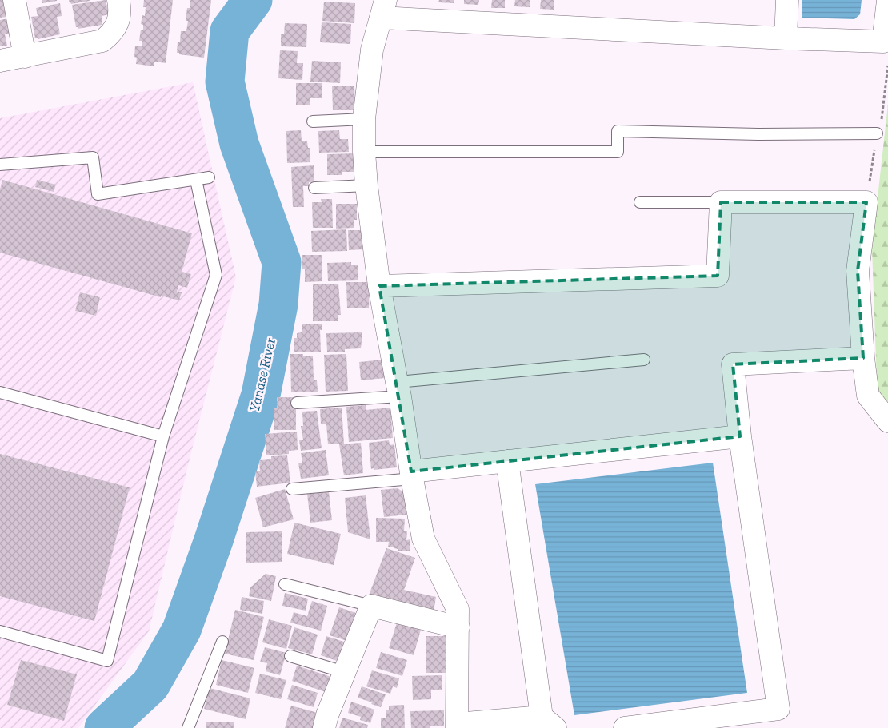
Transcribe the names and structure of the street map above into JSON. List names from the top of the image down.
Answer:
{
  "water": ["Yanase River"]
}
